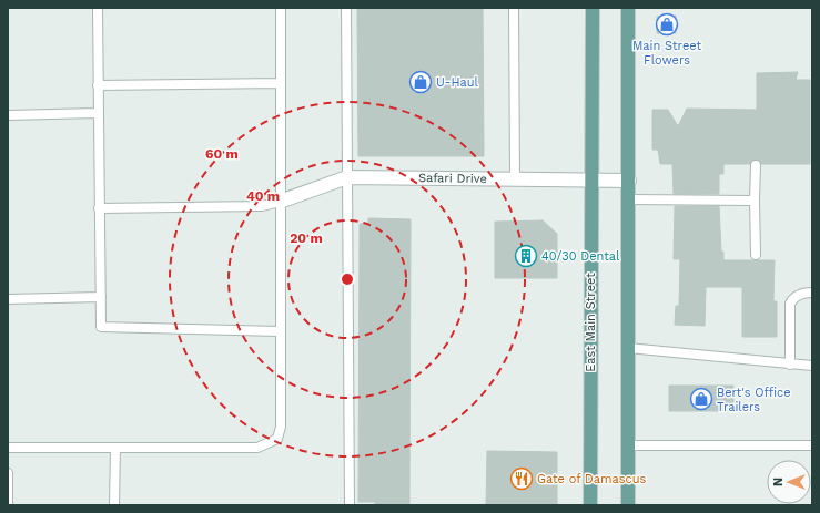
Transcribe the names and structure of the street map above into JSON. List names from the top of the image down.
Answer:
{
  "streets": {
    "main road": ["East Main Street"],
    "street": ["Safari Drive"]
  },
  "crossings": [
    ["Safari Drive", "East Main Street"]
  ],
  "places": {
    "shop": ["Main Street Flowers", "U-Haul", "Bert's Office Trailers"],
    "building": ["40/30 Dental"],
    "restaurant": ["Gate of Damascus"]
  },
  "north": "left",
  "rings": ["60 m", "40 m", "20 m"]
}
